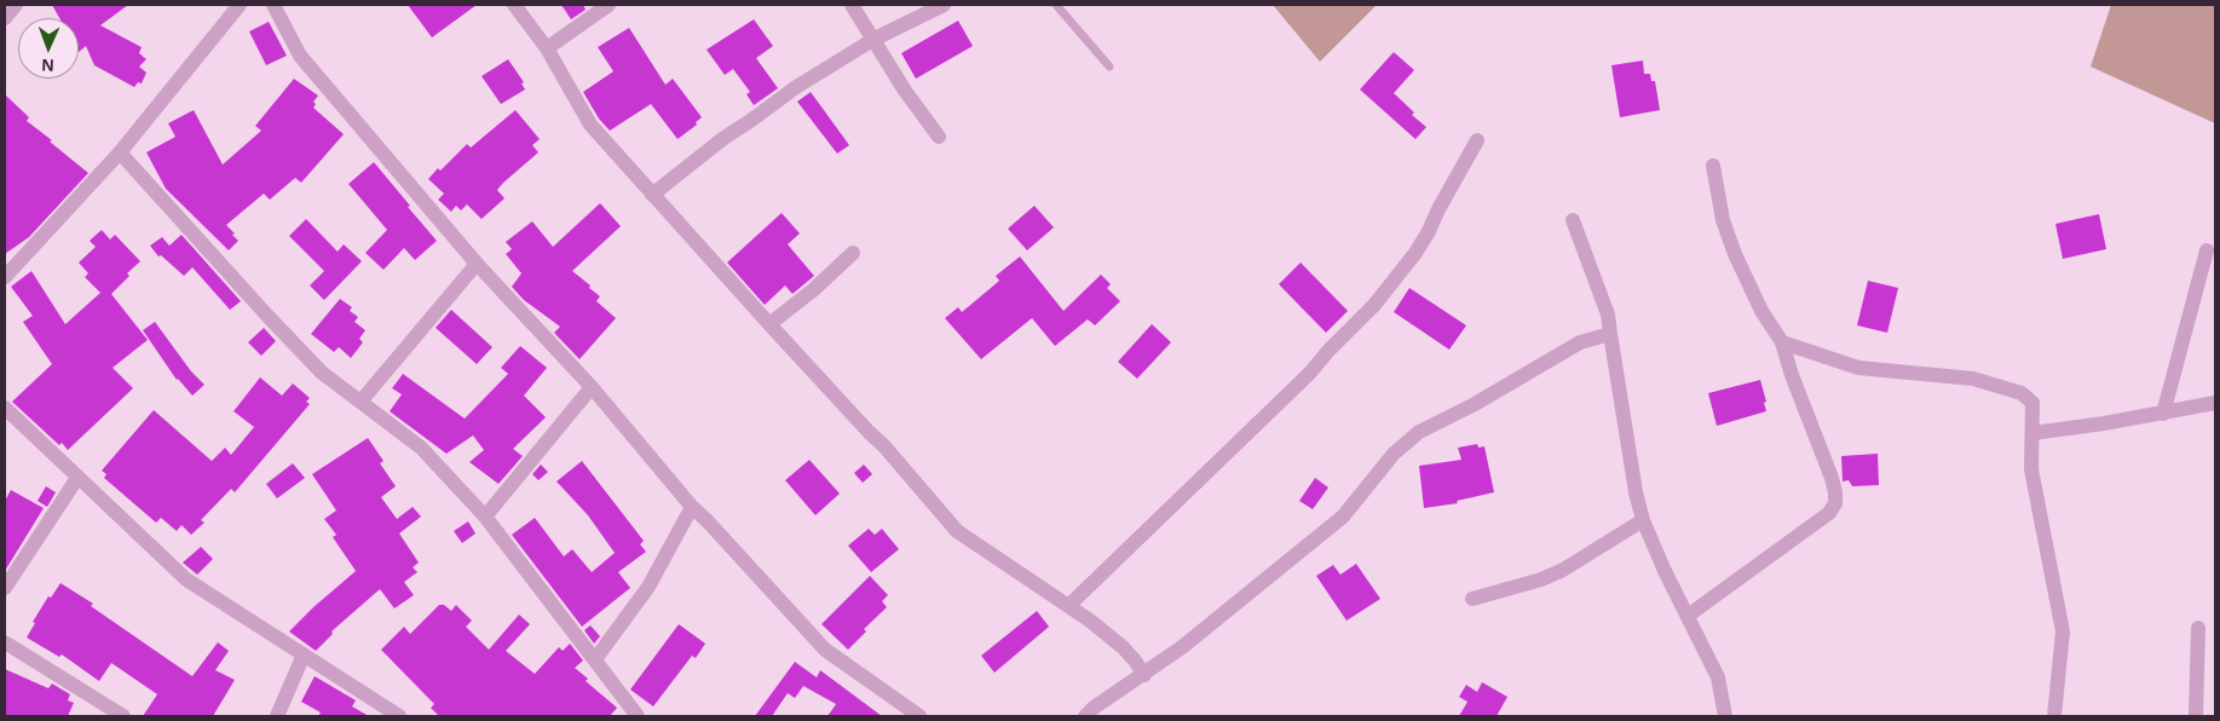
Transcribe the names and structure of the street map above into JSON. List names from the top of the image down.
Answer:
{
  "north": "bottom"
}
